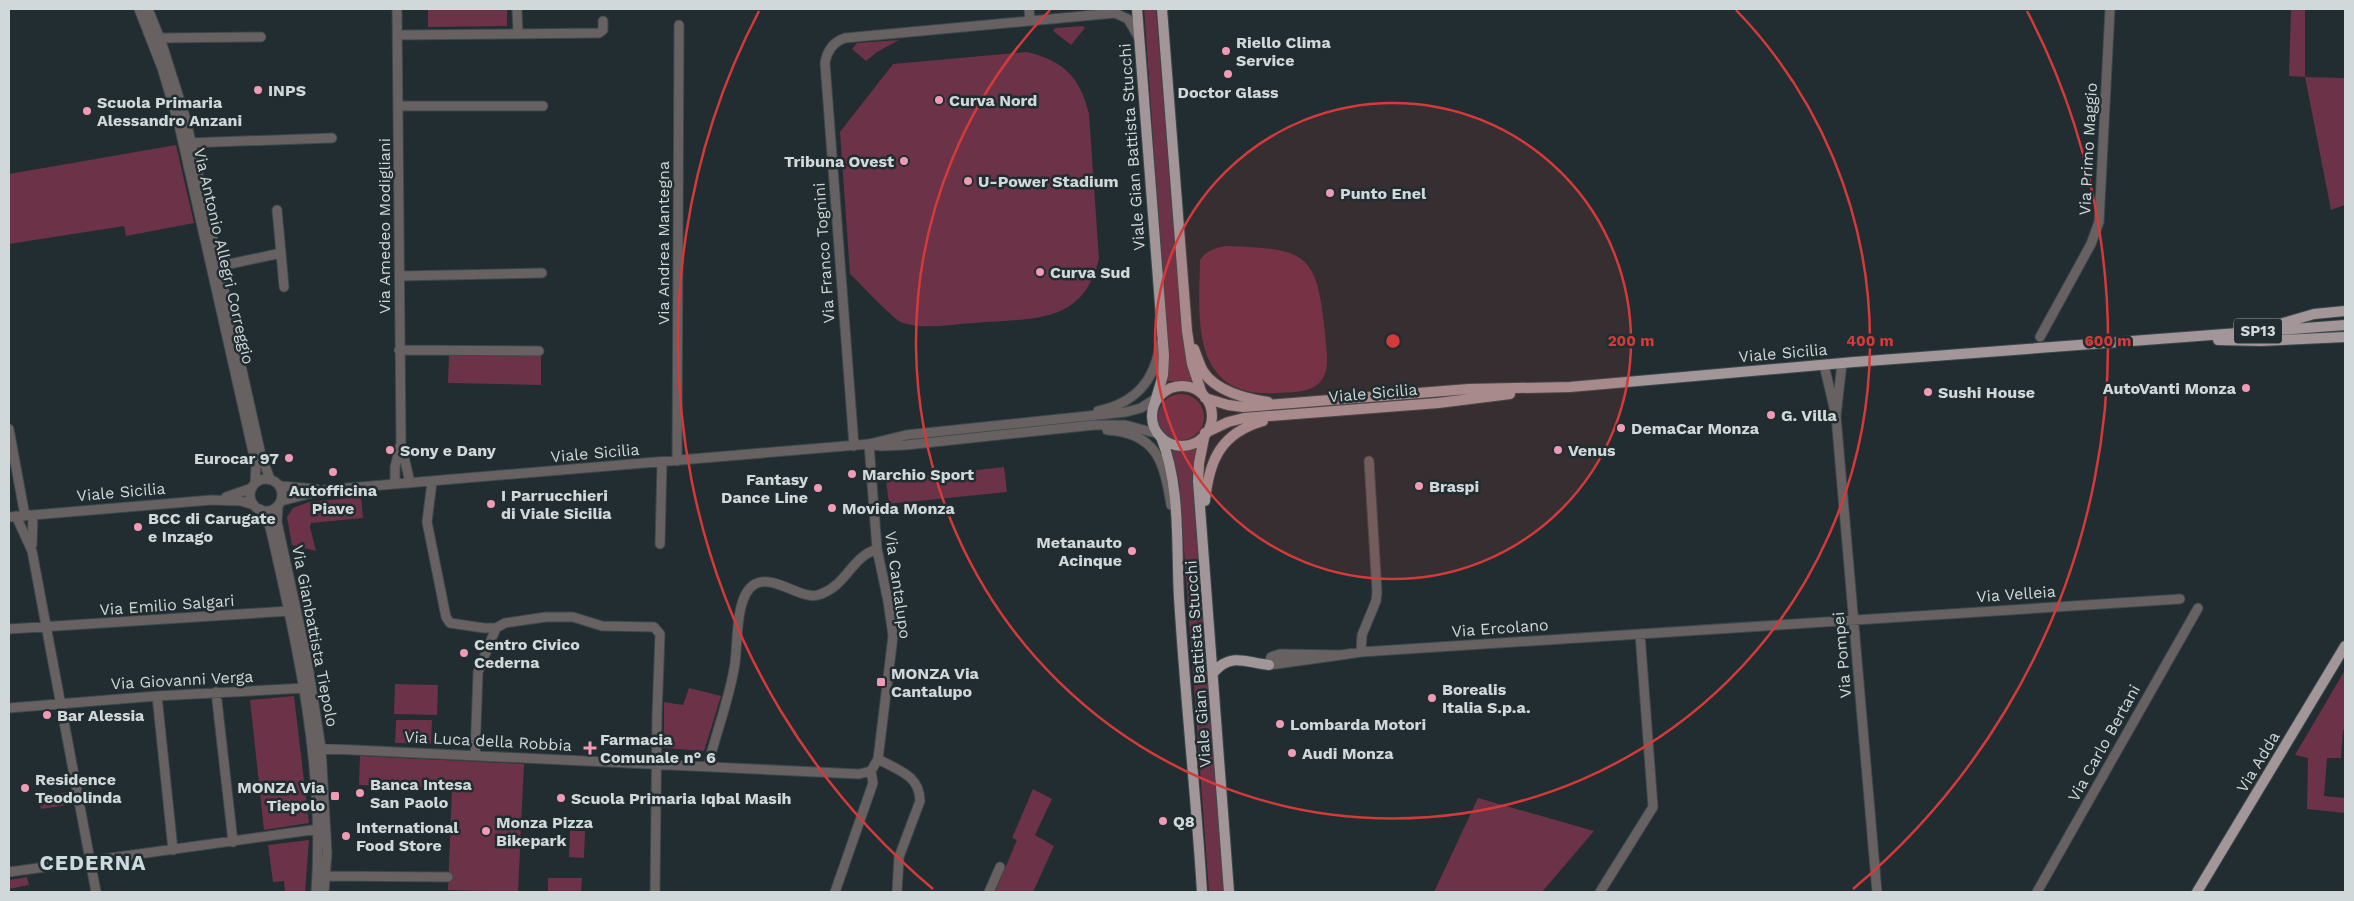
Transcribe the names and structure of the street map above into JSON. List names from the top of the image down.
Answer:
{
  "streets": {
    "main road": [
      "Viale Gian Battista Stucchi",
      "SP13",
      "Viale Sicilia",
      "Via Adda"
    ],
    "street": [
      "Via Primo Maggio",
      "Via Amedeo Modigliani",
      "Via Andrea Mantegna",
      "Via Franco Tognini",
      "Via Antonio Allegri Correggio",
      "Via Cantalupo",
      "Via Velleia",
      "Via Emilio Salgari",
      "Via Ercolano",
      "Via Gianbattista Tiepolo",
      "Via Pompei",
      "Via Giovanni Verga",
      "Via Luca della Robbia",
      "Via Carlo Bertani"
    ]
  },
  "crossings": [
    ["Viale Gian Battista Stucchi", "Via Franco Tognini"],
    ["Viale Gian Battista Stucchi", "Viale Sicilia"],
    ["Via Amedeo Modigliani", "Viale Sicilia"],
    ["Via Andrea Mantegna", "Viale Sicilia"],
    ["Via Franco Tognini", "Viale Sicilia"],
    ["Via Antonio Allegri Correggio", "Viale Sicilia"],
    ["Via Antonio Allegri Correggio", "Via Gianbattista Tiepolo"],
    ["Viale Sicilia", "Via Cantalupo"],
    ["Viale Sicilia", "Via Gianbattista Tiepolo"],
    ["Viale Sicilia", "Via Pompei"],
    ["Via Cantalupo", "Via Luca della Robbia"],
    ["Via Velleia", "Via Ercolano"],
    ["Via Velleia", "Via Pompei"],
    ["Via Emilio Salgari", "Via Gianbattista Tiepolo"],
    ["Via Ercolano", "Via Pompei"],
    ["Via Gianbattista Tiepolo", "Via Giovanni Verga"],
    ["Via Gianbattista Tiepolo", "Via Luca della Robbia"]
  ],
  "districts": ["CEDERNA"],
  "places": {
    "other": [
      "Riello Clima Service",
      "Doctor Glass",
      "INPS",
      "Curva Nord",
      "Scuola Primaria Alessandro Anzani",
      "Tribuna Ovest",
      "U-Power Stadium",
      "Punto Enel",
      "Curva Sud",
      "AutoVanti Monza",
      "Sushi House",
      "G. Villa",
      "DemaCar Monza",
      "Sony e Dany",
      "Venus",
      "Eurocar 97",
      "Autofficina Piave",
      "Marchio Sport",
      "Braspi",
      "Fantasy Dance Line",
      "I Parrucchieri di Viale Sicilia",
      "Movida Monza",
      "BCC di Carugate e Inzago",
      "Metanauto Acinque",
      "Centro Civico Cederna",
      "Borealis Italia S.p.a.",
      "Bar Alessia",
      "Lombarda Motori",
      "Audi Monza",
      "Residence Teodolinda",
      "Banca Intesa San Paolo",
      "Scuola Primaria Iqbal Masih",
      "Q8",
      "Monza Pizza Bikepark",
      "International Food Store"
    ],
    "transit": ["MONZA Via Cantalupo", "MONZA Via Tiepolo"],
    "health": ["Farmacia Comunale n° 6"]
  },
  "rings": ["200 m", "400 m", "600 m"]
}
